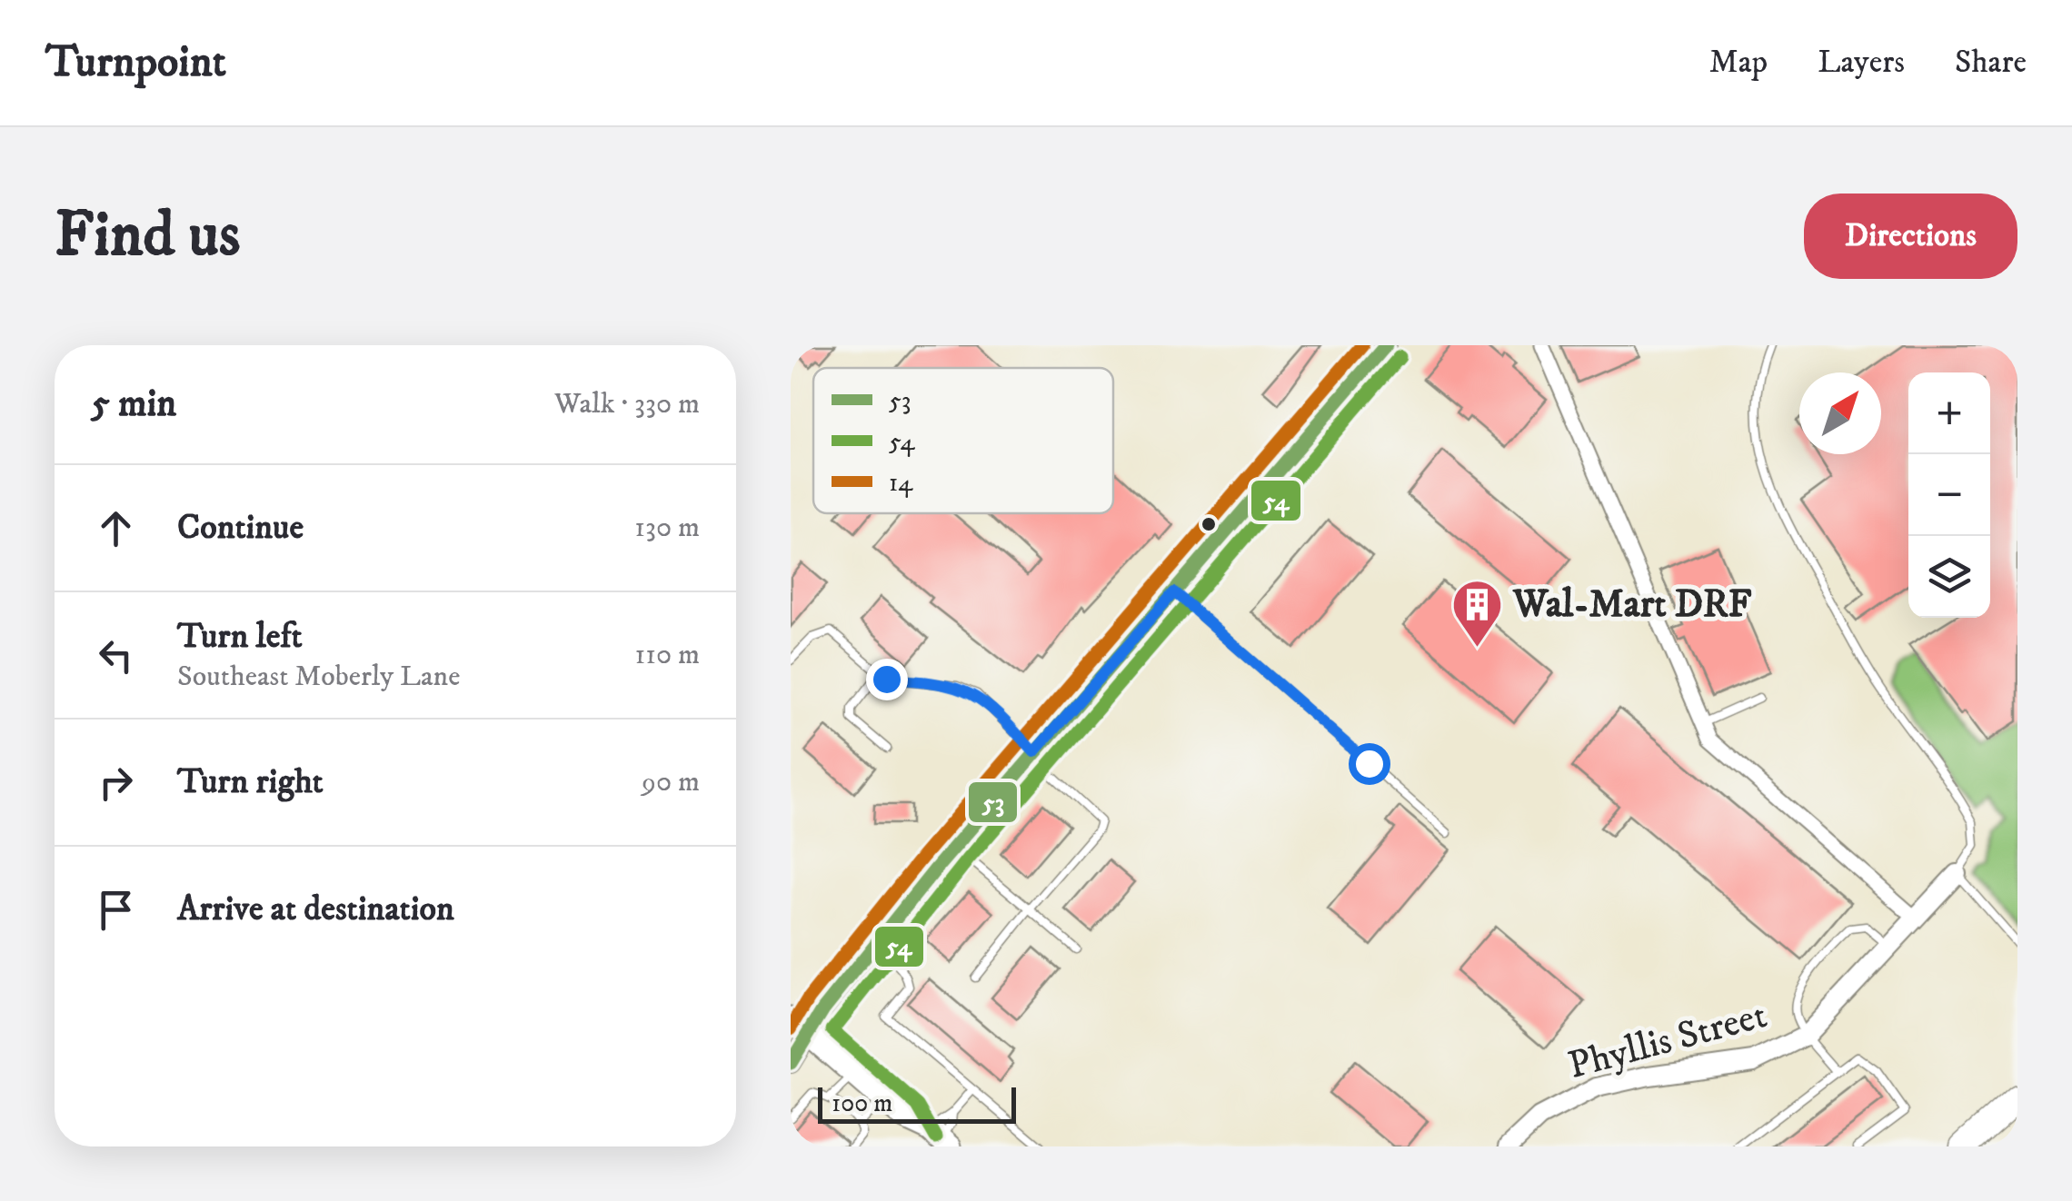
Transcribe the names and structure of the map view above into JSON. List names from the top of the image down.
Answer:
{
  "streets": {
    "street": ["Phyllis Street"]
  },
  "places": {
    "building": ["Wal-Mart DRF"]
  },
  "lines": ["transit line 53", "transit line 14", "transit line 54"],
  "legend": ["53", "54", "14"],
  "scale_bar": "100 m",
  "north": "top right",
  "page": {
    "header": "Turnpoint",
    "nav": ["Map", "Layers", "Share"],
    "buttons": "Directions",
    "title": "Find us",
    "heading": ["5 min", "Walk · 330 m"],
    "map_buttons": ["+", "−"],
    "list": [
      ["Continue", "130 m"],
      ["Turn left", "Southeast Moberly Lane", "110 m"],
      ["Turn right", "90 m"],
      "Arrive at destination"
    ],
    "scale": "100 m"
  }
}
